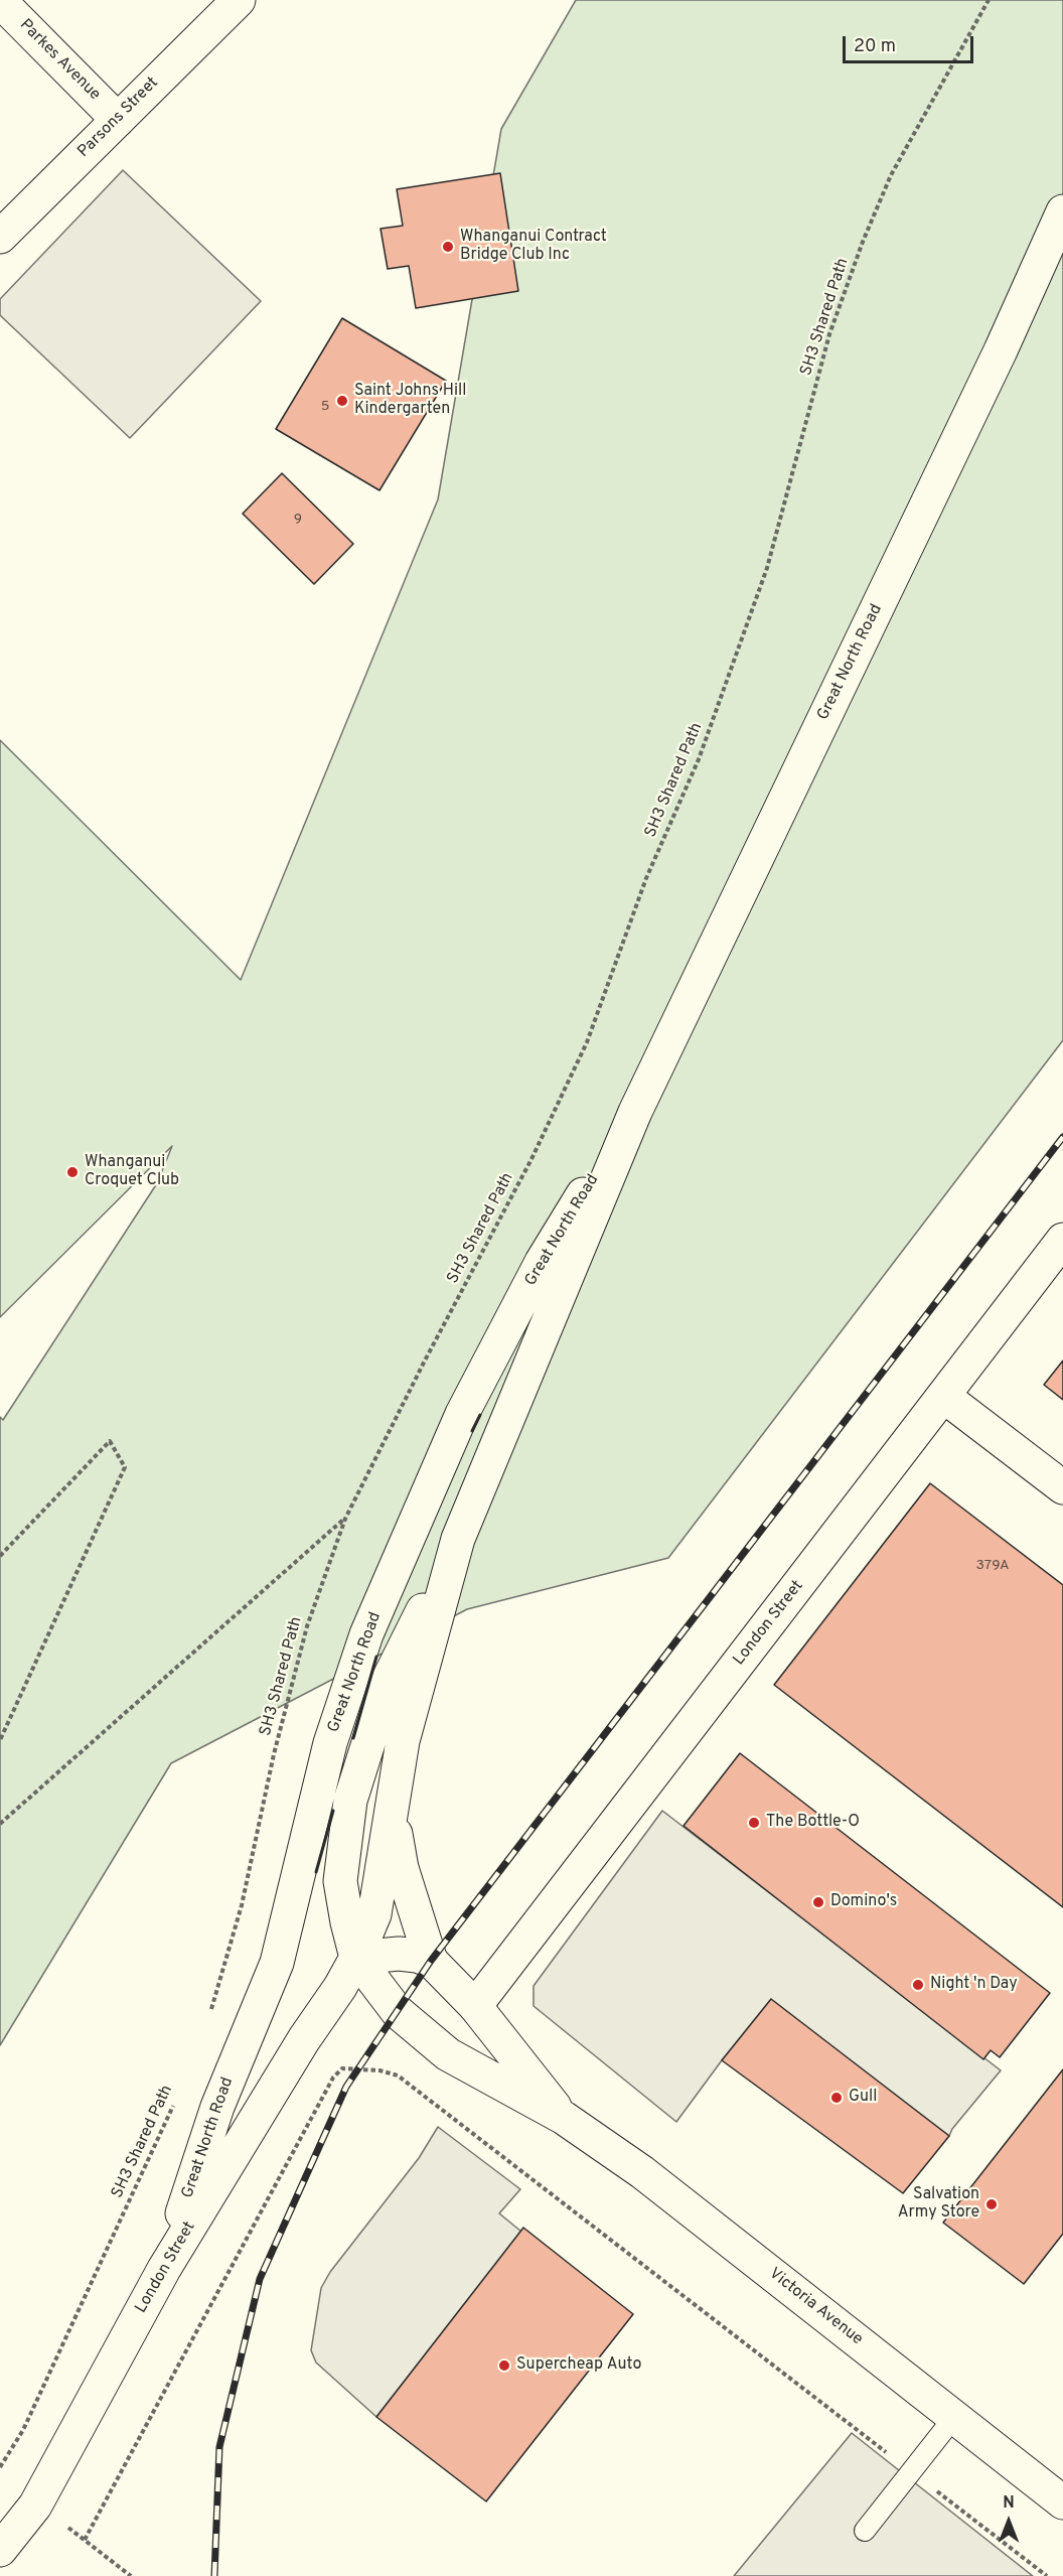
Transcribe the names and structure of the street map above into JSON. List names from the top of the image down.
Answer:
{
  "streets": {
    "main road": [
      "Parkes Avenue",
      "Parsons Street",
      "Great North Road",
      "London Street",
      "Victoria Avenue"
    ],
    "path": ["SH3 Shared Path"]
  },
  "crossings": [
    ["Parkes Avenue", "Parsons Street"],
    ["Great North Road", "London Street"],
    ["Great North Road", "Victoria Avenue"],
    ["London Street", "Victoria Avenue"]
  ],
  "places": [
    "Whanganui Contract Bridge Club Inc",
    "Saint Johns Hill Kindergarten",
    "Whanganui Croquet Club",
    "The Bottle-O",
    "Domino's",
    "Night 'n Day",
    "Gull",
    "Salvation Army Store",
    "Supercheap Auto"
  ],
  "house_numbers": ["5", "9", "379A"],
  "scale_bar": "20 m",
  "north": "top"
}
